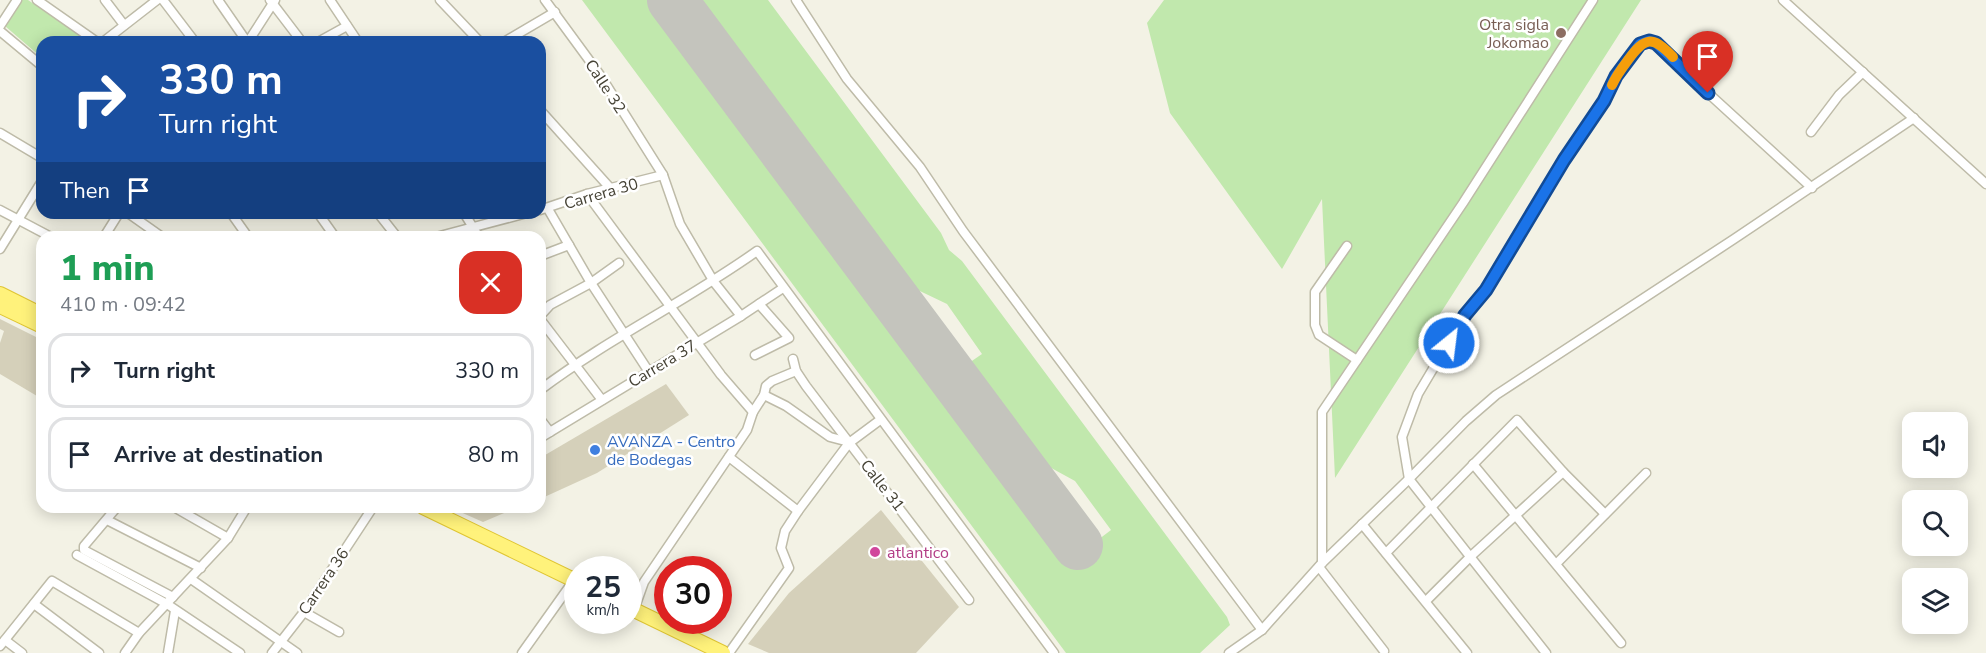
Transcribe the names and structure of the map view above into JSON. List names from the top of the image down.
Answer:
{
  "streets": {
    "street": [
      "Calle 32",
      "Carrera 30",
      "Carrera 37",
      "Calle 31",
      "Carrera 36"
    ]
  },
  "crossings": [
    ["Calle 32", "Carrera 30"],
    ["Calle 32", "Carrera 37"]
  ],
  "places": ["Otra sigla Jokomao", "AVANZA - Centro de Bodegas", "atlantico"],
  "page": {
    "turn": ["330 m", "Turn right"],
    "then": "Then",
    "heading": ["1 min", "410 m · 09:42"],
    "list": [
      {
        "name": "Turn right",
        "value": "330 m"
      },
      {
        "name": "Arrive at destination",
        "value": "80 m"
      }
    ],
    "speed": "25 km/h",
    "limit": "30"
  }
}
